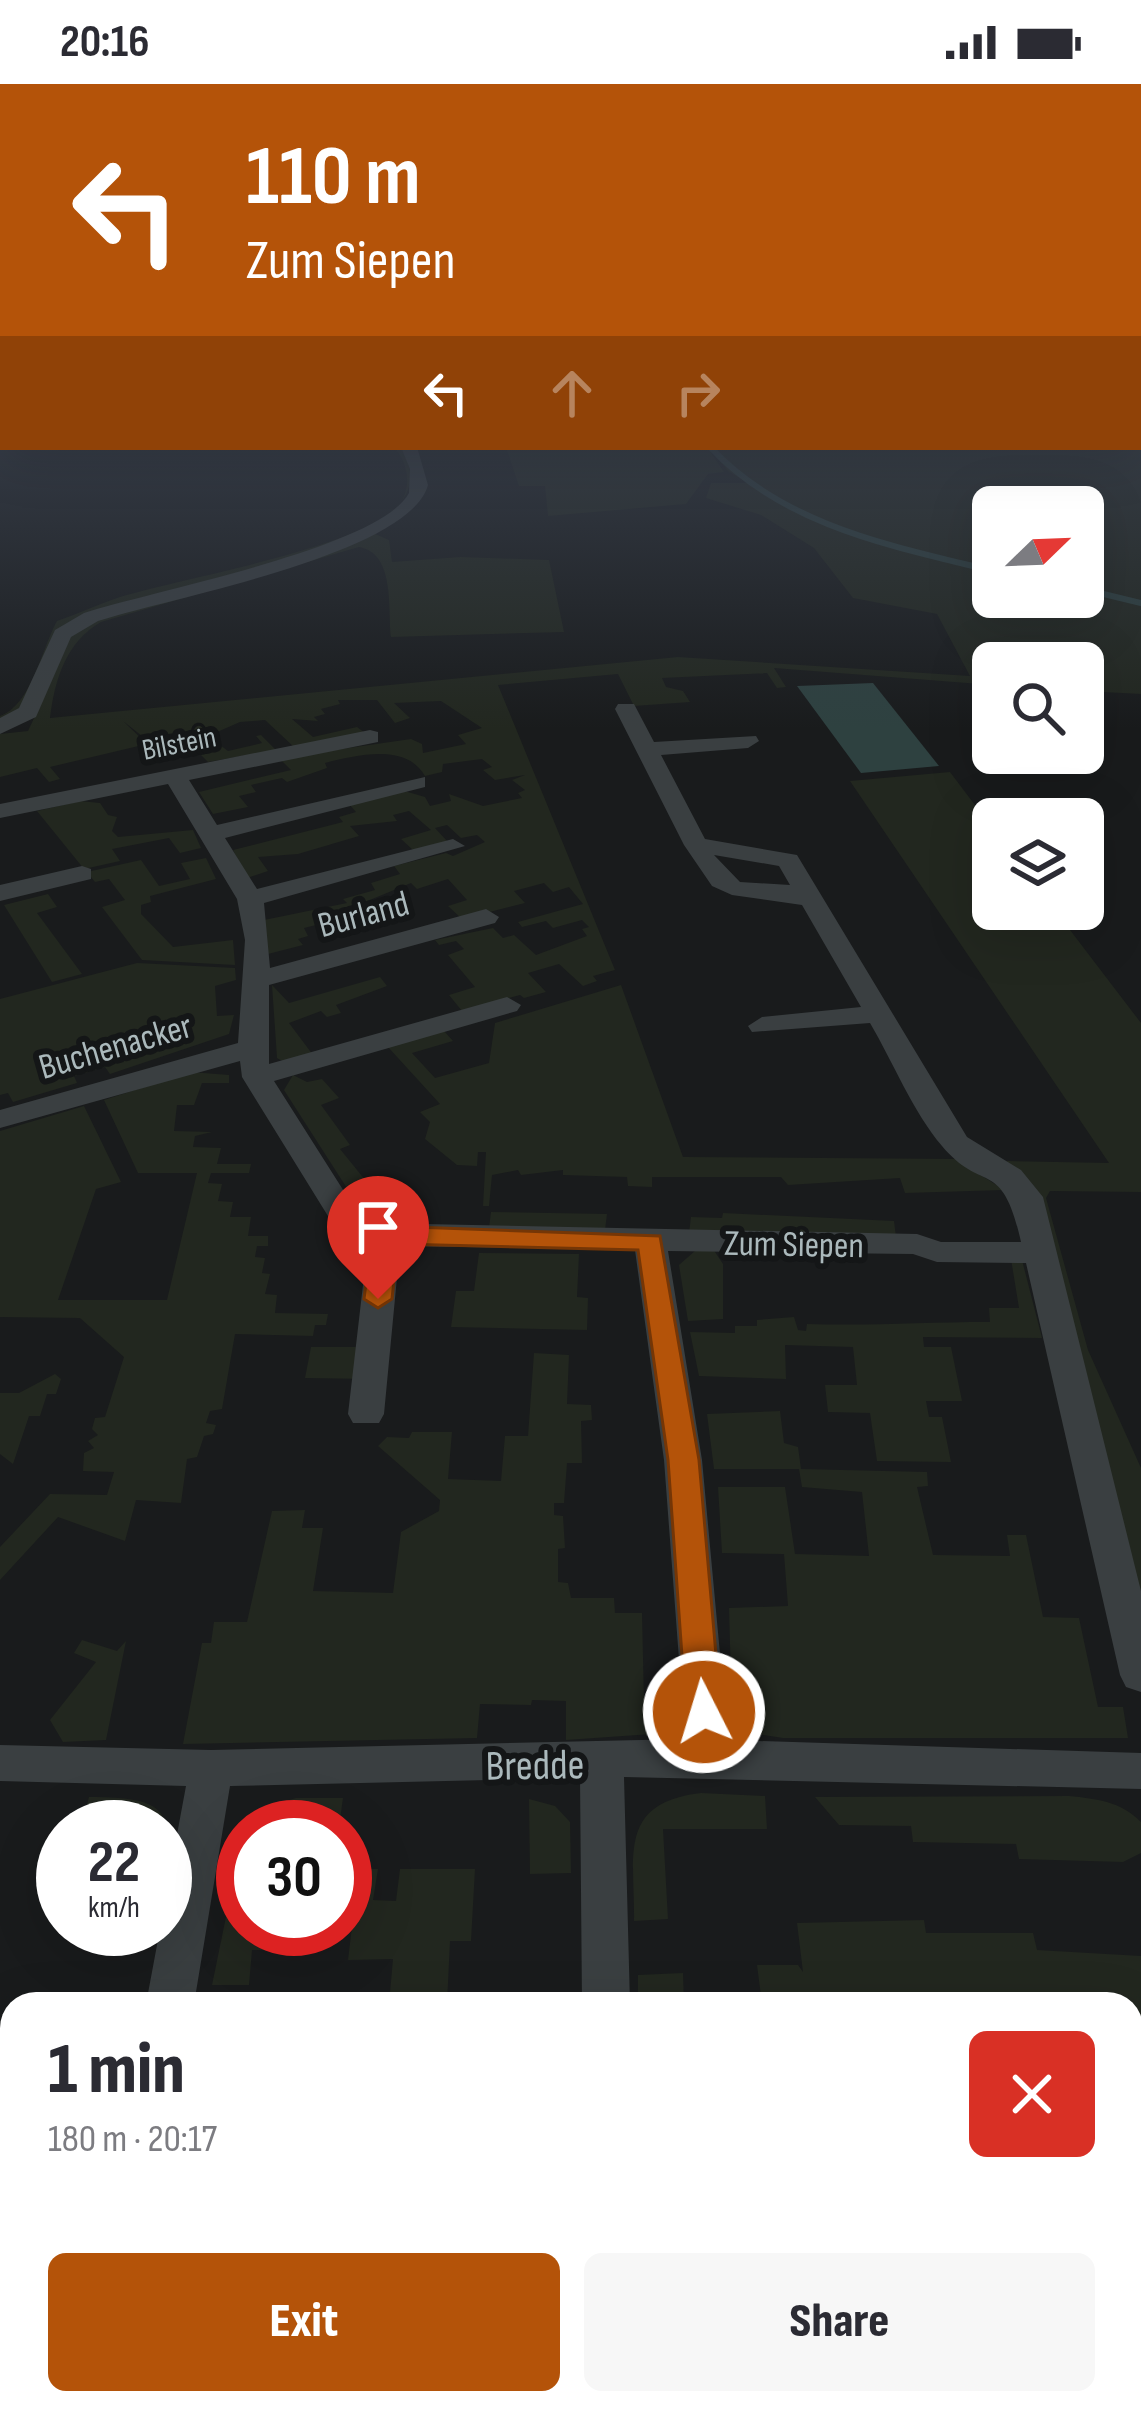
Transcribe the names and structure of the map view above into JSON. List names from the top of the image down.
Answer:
{
  "streets": {
    "street": [
      "Bilstein",
      "Burland",
      "Buchenacker",
      "Zum Siepen",
      "Bredde"
    ]
  },
  "crossings": [
    ["Buchenacker", "Zum Siepen"]
  ],
  "north": "top right",
  "page": {
    "status": "20:16",
    "turn": ["110 m", "Zum Siepen"],
    "speed": "22 km/h",
    "limit": "30",
    "heading": ["1 min", "180 m · 20:17"],
    "buttons": ["Exit", "Share"]
  }
}
